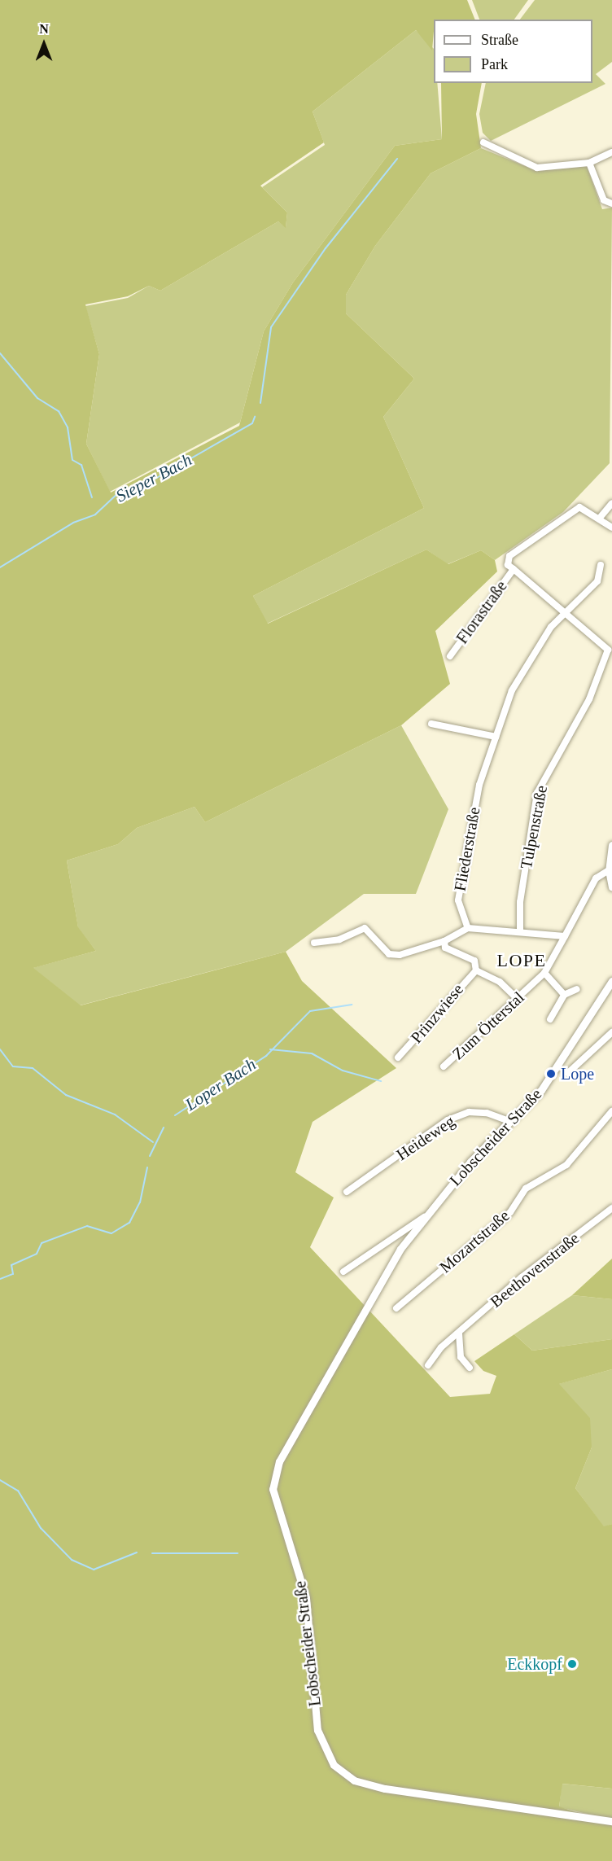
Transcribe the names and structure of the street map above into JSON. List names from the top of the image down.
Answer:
{
  "streets": {
    "street": [
      "Florastraße",
      "Tulpenstraße",
      "Fliederstraße",
      "Prinzwiese",
      "Zum Ötterstal",
      "Lobscheider Straße",
      "Heideweg",
      "Mozartstraße",
      "Beethovenstraße"
    ]
  },
  "crossings": [
    ["Florastraße", "Tulpenstraße"],
    ["Florastraße", "Fliederstraße"],
    ["Lobscheider Straße", "Heideweg"]
  ],
  "districts": ["LOPE"],
  "water": ["Sieper Bach", "Loper Bach"],
  "places": ["Lope", "Eckkopf"],
  "legend": ["Straße", "Park"],
  "north": "top"
}
